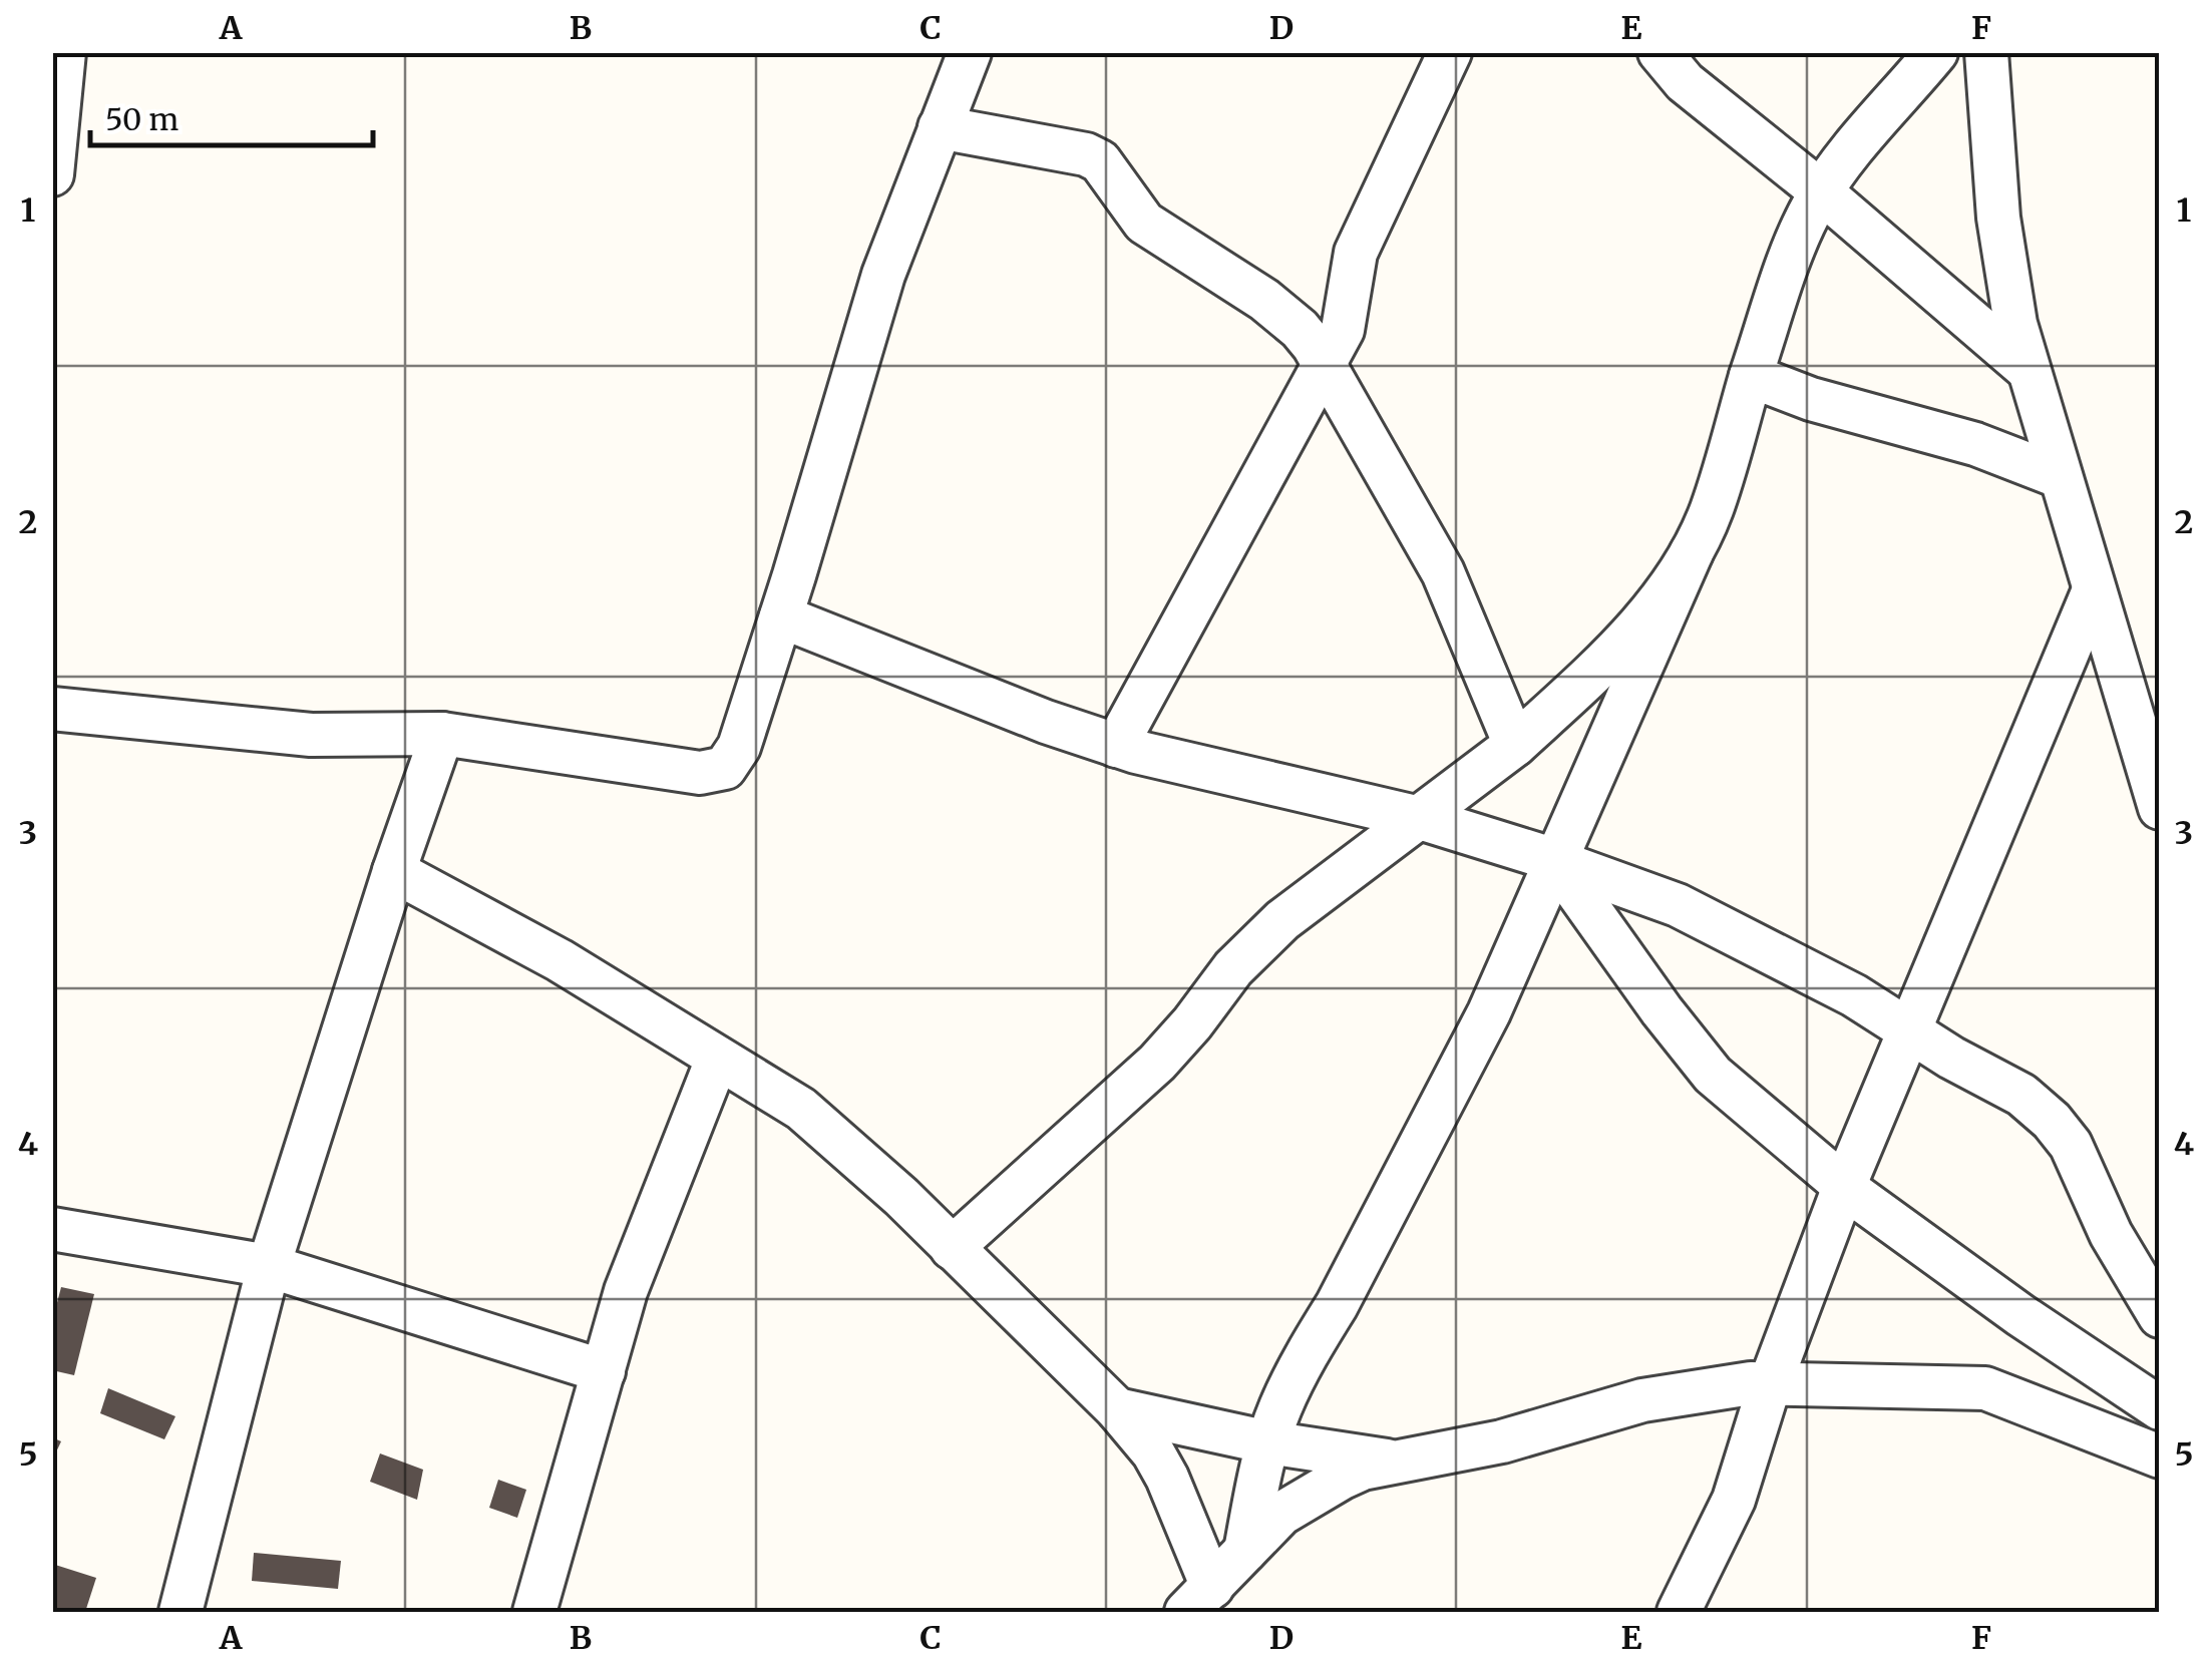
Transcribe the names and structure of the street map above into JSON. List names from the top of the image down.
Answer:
{
  "scale_bar": "50 m",
  "grid": {
    "columns": [
      "A",
      "B",
      "C",
      "D",
      "E",
      "F"
    ],
    "rows": [
      "1",
      "2",
      "3",
      "4",
      "5"
    ]
  }
}
